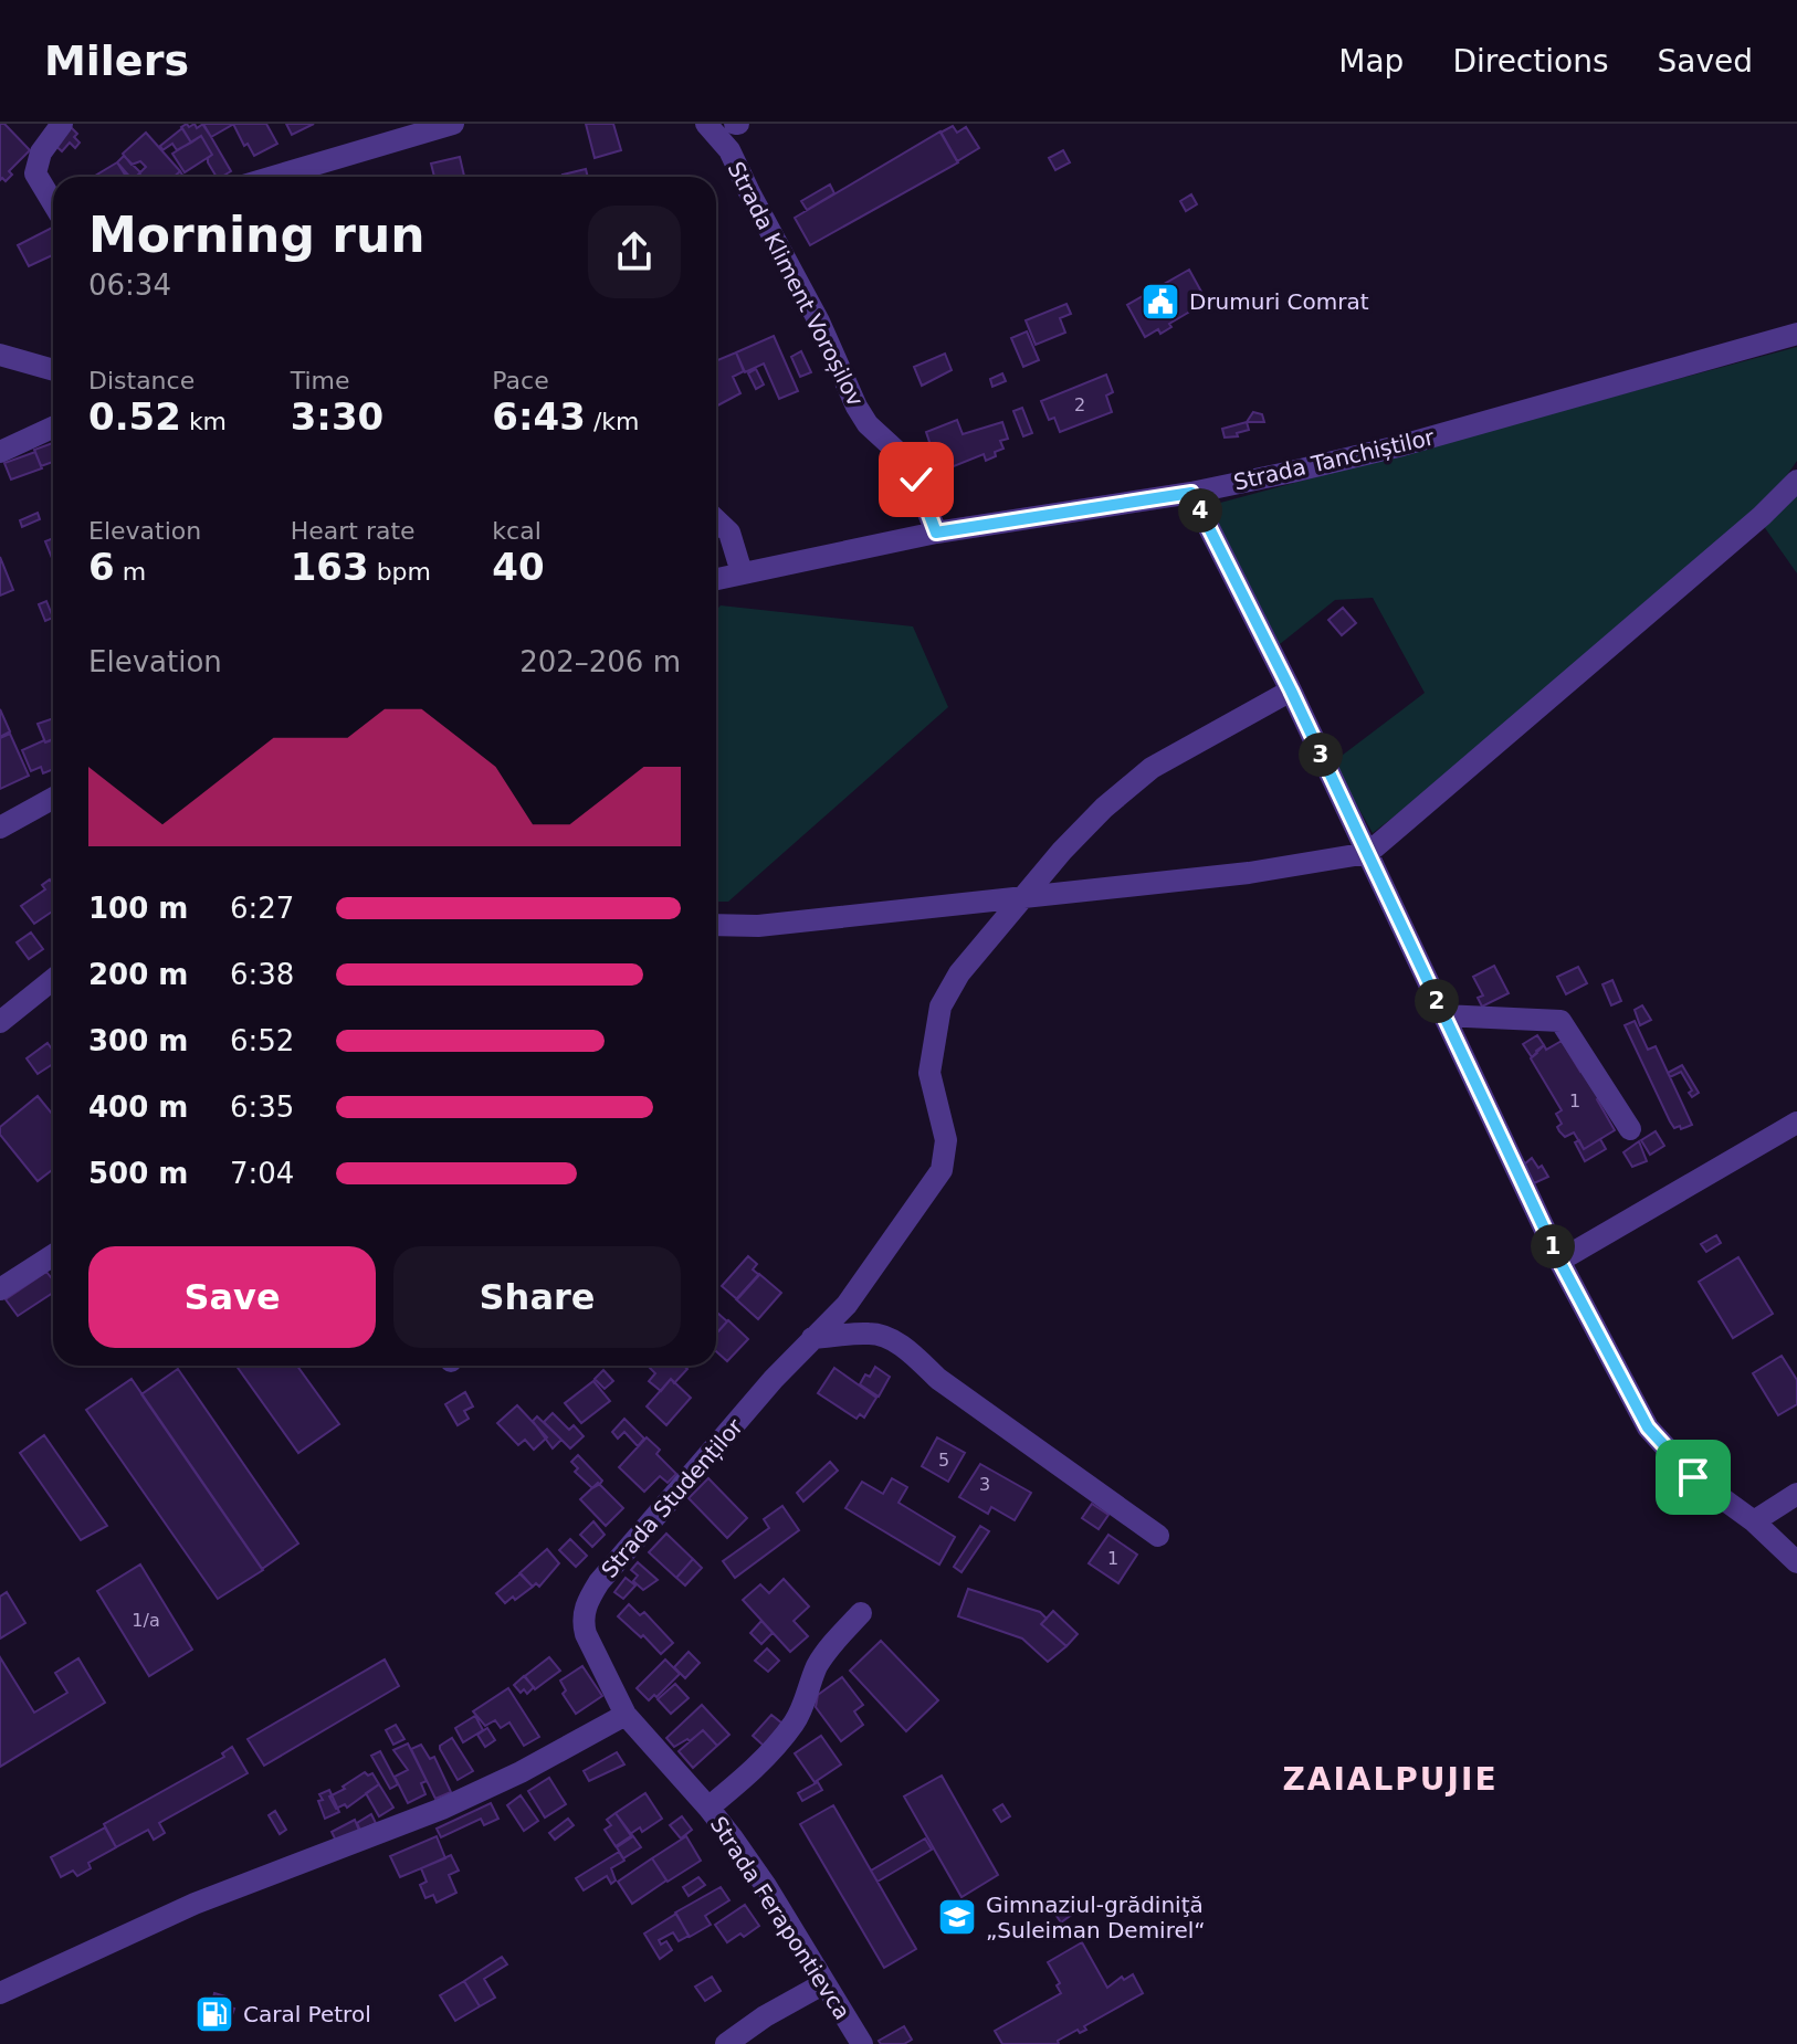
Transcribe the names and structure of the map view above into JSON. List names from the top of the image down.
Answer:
{
  "streets": {
    "street": [
      "Strada Kliment Voroșilov",
      "Strada Tanchiștilor",
      "Strada Studenților",
      "Strada Ferapontievca"
    ]
  },
  "crossings": [
    ["Strada Kliment Voroșilov", "Strada Tanchiștilor"],
    ["Strada Studenților", "Strada Ferapontievca"]
  ],
  "districts": ["ZAIALPUJIE"],
  "places": {
    "public building": ["Drumuri Comrat"],
    "school or university": ["Gimnaziul-grădiniţă „Suleiman Demirel“"],
    "fuel station": ["Caral Petrol"]
  },
  "house_numbers": [
    "2",
    "1",
    "5",
    "3",
    "1",
    "1/a"
  ],
  "page": {
    "header": "Milers",
    "nav": ["Map", "Directions", "Saved"],
    "heading": ["Morning run", "06:34"],
    "stats": [
      ["Distance", "0.52 km"],
      ["Time", "3:30"],
      ["Pace", "6:43 /km"],
      ["Elevation", "6 m"],
      ["Heart rate", "163 bpm"],
      ["kcal", "40"]
    ],
    "pins": [
      "4",
      "3",
      "2",
      "1"
    ],
    "chart": ["Elevation", "202–206 m"],
    "list": [
      {
        "name": "100 m",
        "note": "6:27"
      },
      {
        "name": "200 m",
        "note": "6:38"
      },
      {
        "name": "300 m",
        "note": "6:52"
      },
      {
        "name": "400 m",
        "note": "6:35"
      },
      {
        "name": "500 m",
        "note": "7:04"
      }
    ],
    "buttons": ["Save", "Share"]
  }
}
